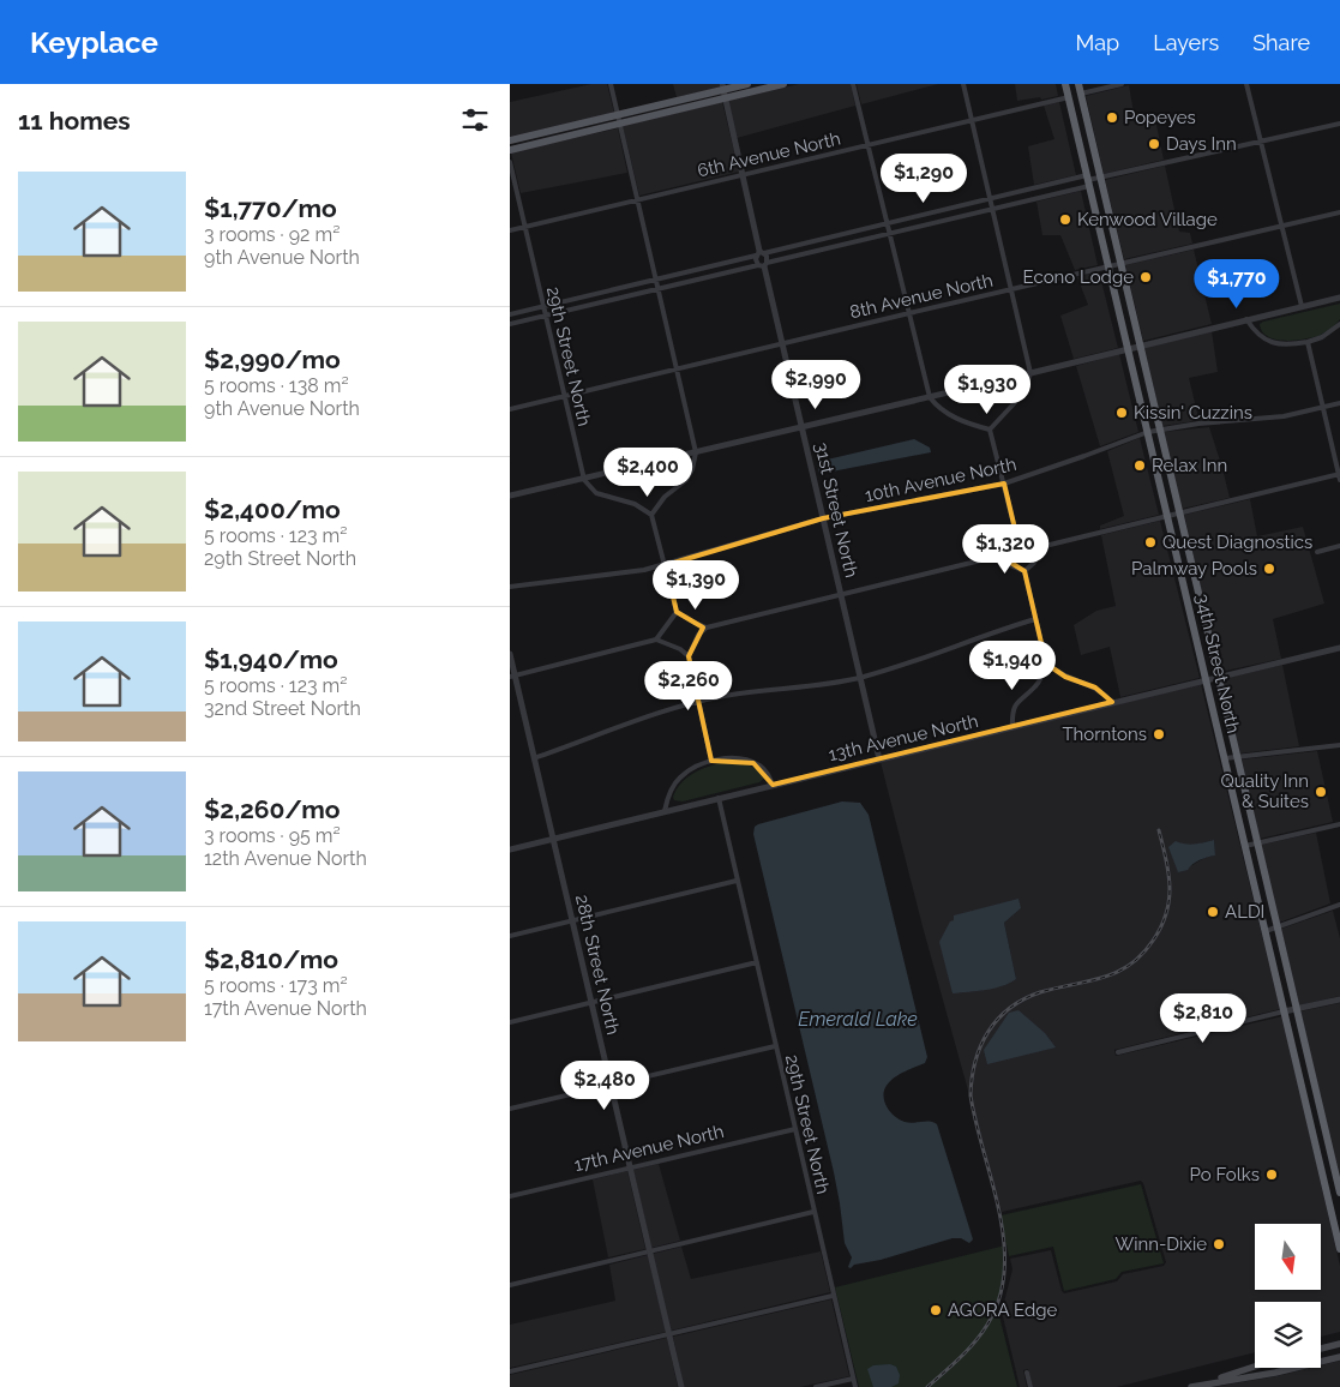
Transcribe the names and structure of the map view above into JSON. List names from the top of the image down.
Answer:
{
  "streets": {
    "highway": ["34th Street North"],
    "street": [
      "6th Avenue North",
      "8th Avenue North",
      "29th Street North",
      "10th Avenue North",
      "31st Street North",
      "13th Avenue North",
      "28th Street North",
      "17th Avenue North"
    ]
  },
  "crossings": [
    ["6th Avenue North", "29th Street North"],
    ["6th Avenue North", "34th Street North"],
    ["8th Avenue North", "29th Street North"],
    ["8th Avenue North", "31st Street North"],
    ["8th Avenue North", "34th Street North"],
    ["29th Street North", "13th Avenue North"],
    ["29th Street North", "17th Avenue North"],
    ["10th Avenue North", "31st Street North"],
    ["10th Avenue North", "34th Street North"],
    ["31st Street North", "13th Avenue North"],
    ["34th Street North", "13th Avenue North"],
    ["13th Avenue North", "28th Street North"],
    ["28th Street North", "17th Avenue North"]
  ],
  "water": ["Emerald Lake"],
  "places": [
    "Popeyes",
    "Days Inn",
    "Kenwood Village",
    "Econo Lodge",
    "Kissin' Cuzzins",
    "Relax Inn",
    "Quest Diagnostics",
    "Palmway Pools",
    "Thorntons",
    "Quality Inn & Suites",
    "ALDI",
    "Po Folks",
    "Winn-Dixie",
    "AGORA Edge"
  ],
  "north": "bottom",
  "page": {
    "header": "Keyplace",
    "nav": ["Map", "Layers", "Share"],
    "heading": "11 homes",
    "price": [
      "$1,290",
      "$1,770",
      "$2,990",
      "$1,930",
      "$2,400",
      "$1,320",
      "$1,390",
      "$1,940",
      "$2,260",
      "$2,810",
      "$2,480"
    ],
    "list": [
      {
        "name": "$1,770/mo",
        "note": "3 rooms · 92 m² · 9th Avenue North"
      },
      {
        "name": "$2,990/mo",
        "note": "5 rooms · 138 m² · 9th Avenue North"
      },
      {
        "name": "$2,400/mo",
        "note": "5 rooms · 123 m² · 29th Street North"
      },
      {
        "name": "$1,940/mo",
        "note": "5 rooms · 123 m² · 32nd Street North"
      },
      {
        "name": "$2,260/mo",
        "note": "3 rooms · 95 m² · 12th Avenue North"
      },
      {
        "name": "$2,810/mo",
        "note": "5 rooms · 173 m² · 17th Avenue North"
      }
    ]
  }
}
